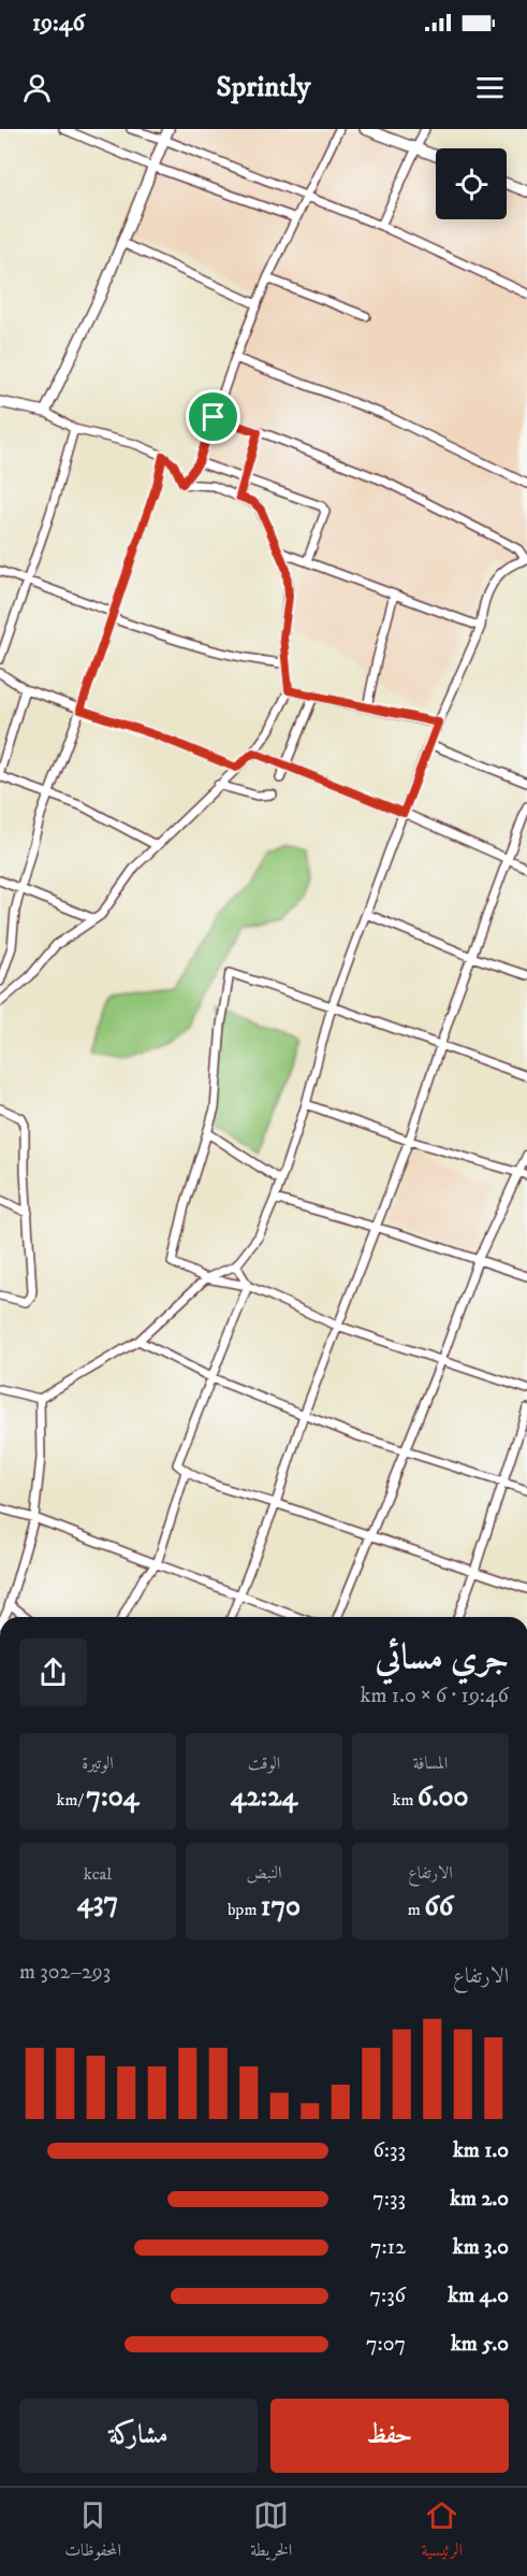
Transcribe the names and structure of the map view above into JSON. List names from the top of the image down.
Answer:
{
  "page": {
    "status": "19:46",
    "header": "Sprintly",
    "heading": ["جري مسائي", "19:46 · 6 × 1.0 km"],
    "stats": [
      ["المسافة", "6.00 km"],
      ["الوقت", "42:24"],
      ["الوتيرة", "7:04 /km"],
      ["الارتفاع", "66 m"],
      ["النبض", "170 bpm"],
      ["kcal", "437"]
    ],
    "chart": ["الارتفاع", "293–302 m"],
    "list": [
      {
        "name": "1.0 km",
        "note": "6:33"
      },
      {
        "name": "2.0 km",
        "note": "7:33"
      },
      {
        "name": "3.0 km",
        "note": "7:12"
      },
      {
        "name": "4.0 km",
        "note": "7:36"
      },
      {
        "name": "5.0 km",
        "note": "7:07"
      }
    ],
    "buttons": ["حفظ", "مشاركة"],
    "tabs": ["الرئيسية", "الخريطة", "المحفوظات"]
  }
}
